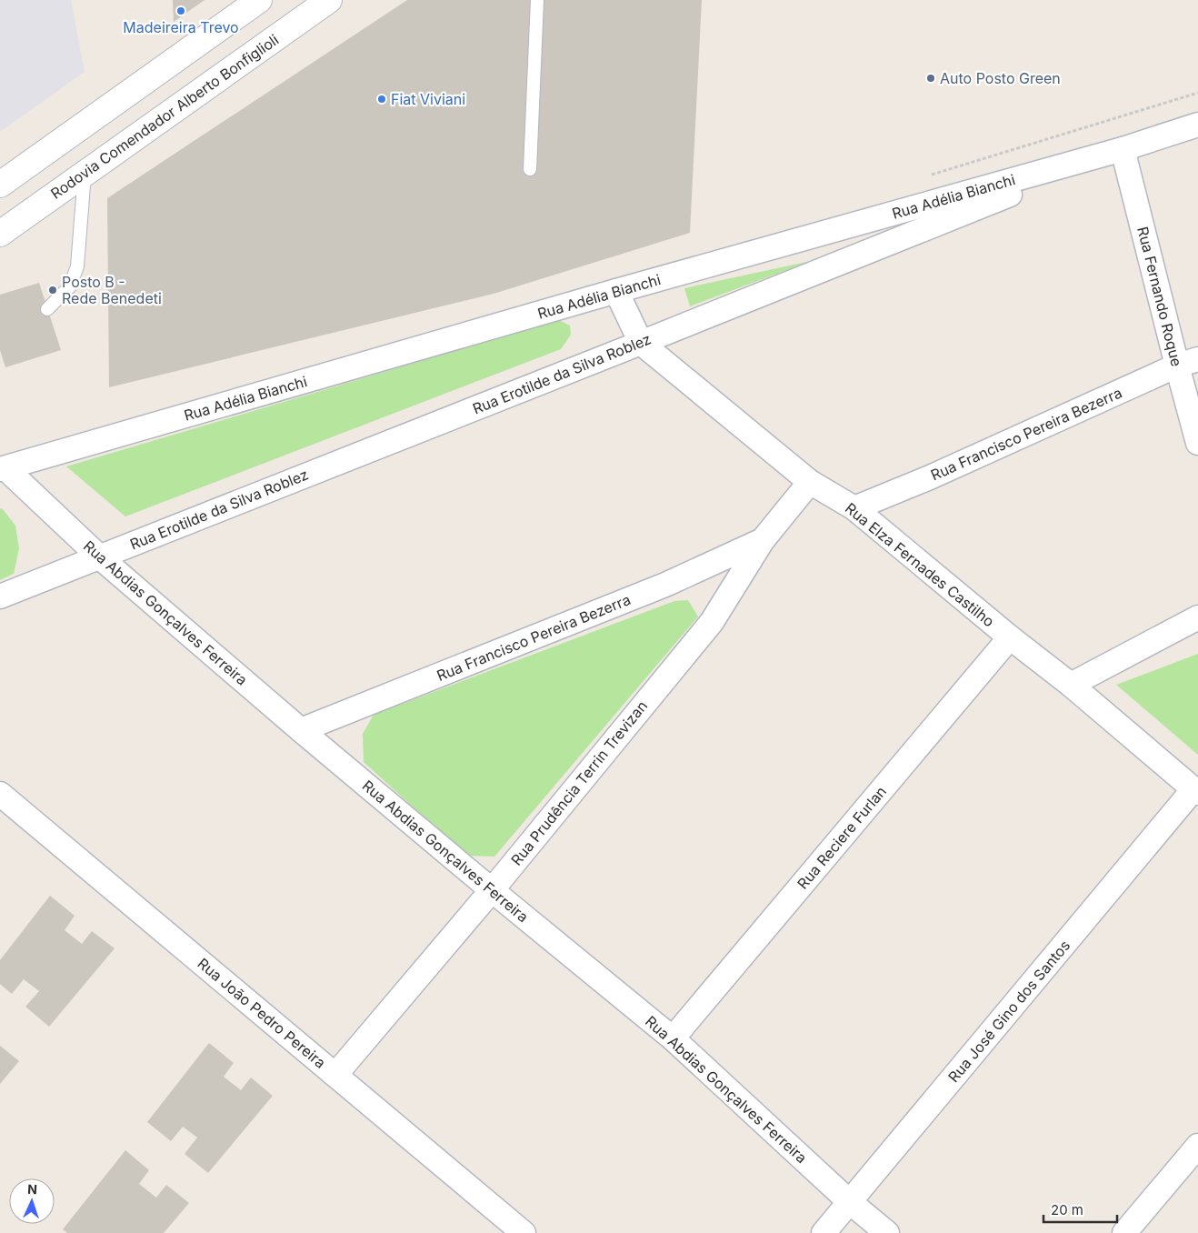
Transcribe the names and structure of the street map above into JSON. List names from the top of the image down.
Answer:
{
  "streets": {
    "main road": ["Rodovia Comendador Alberto Bonfiglioli"],
    "street": [
      "Rua Adélia Bianchi",
      "Rua Fernando Roque",
      "Rua Erotilde da Silva Roblez",
      "Rua Francisco Pereira Bezerra",
      "Rua Elza Fernades Castilho",
      "Rua Abdias Gonçalves Ferreira",
      "Rua Prudência Terrin Trevizan",
      "Rua Reciere Furlan",
      "Rua José Gino dos Santos",
      "Rua João Pedro Pereira"
    ]
  },
  "crossings": [
    ["Rua Adélia Bianchi", "Rua Fernando Roque"],
    ["Rua Adélia Bianchi", "Rua Erotilde da Silva Roblez"],
    ["Rua Adélia Bianchi", "Rua Elza Fernades Castilho"],
    ["Rua Adélia Bianchi", "Rua Abdias Gonçalves Ferreira"],
    ["Rua Fernando Roque", "Rua Erotilde da Silva Roblez"],
    ["Rua Fernando Roque", "Rua Francisco Pereira Bezerra"],
    ["Rua Erotilde da Silva Roblez", "Rua Elza Fernades Castilho"],
    ["Rua Erotilde da Silva Roblez", "Rua Abdias Gonçalves Ferreira"],
    ["Rua Francisco Pereira Bezerra", "Rua Elza Fernades Castilho"],
    ["Rua Francisco Pereira Bezerra", "Rua Abdias Gonçalves Ferreira"],
    ["Rua Francisco Pereira Bezerra", "Rua Prudência Terrin Trevizan"],
    ["Rua Elza Fernades Castilho", "Rua Prudência Terrin Trevizan"],
    ["Rua Elza Fernades Castilho", "Rua Reciere Furlan"],
    ["Rua Elza Fernades Castilho", "Rua José Gino dos Santos"],
    ["Rua Abdias Gonçalves Ferreira", "Rua Prudência Terrin Trevizan"],
    ["Rua Abdias Gonçalves Ferreira", "Rua Reciere Furlan"],
    ["Rua Abdias Gonçalves Ferreira", "Rua José Gino dos Santos"],
    ["Rua Prudência Terrin Trevizan", "Rua João Pedro Pereira"]
  ],
  "places": [
    "Madeireira Trevo",
    "Auto Posto Green",
    "Fiat Viviani",
    "Posto B - Rede Benedeti"
  ],
  "scale_bar": "20 m",
  "north": "top"
}
